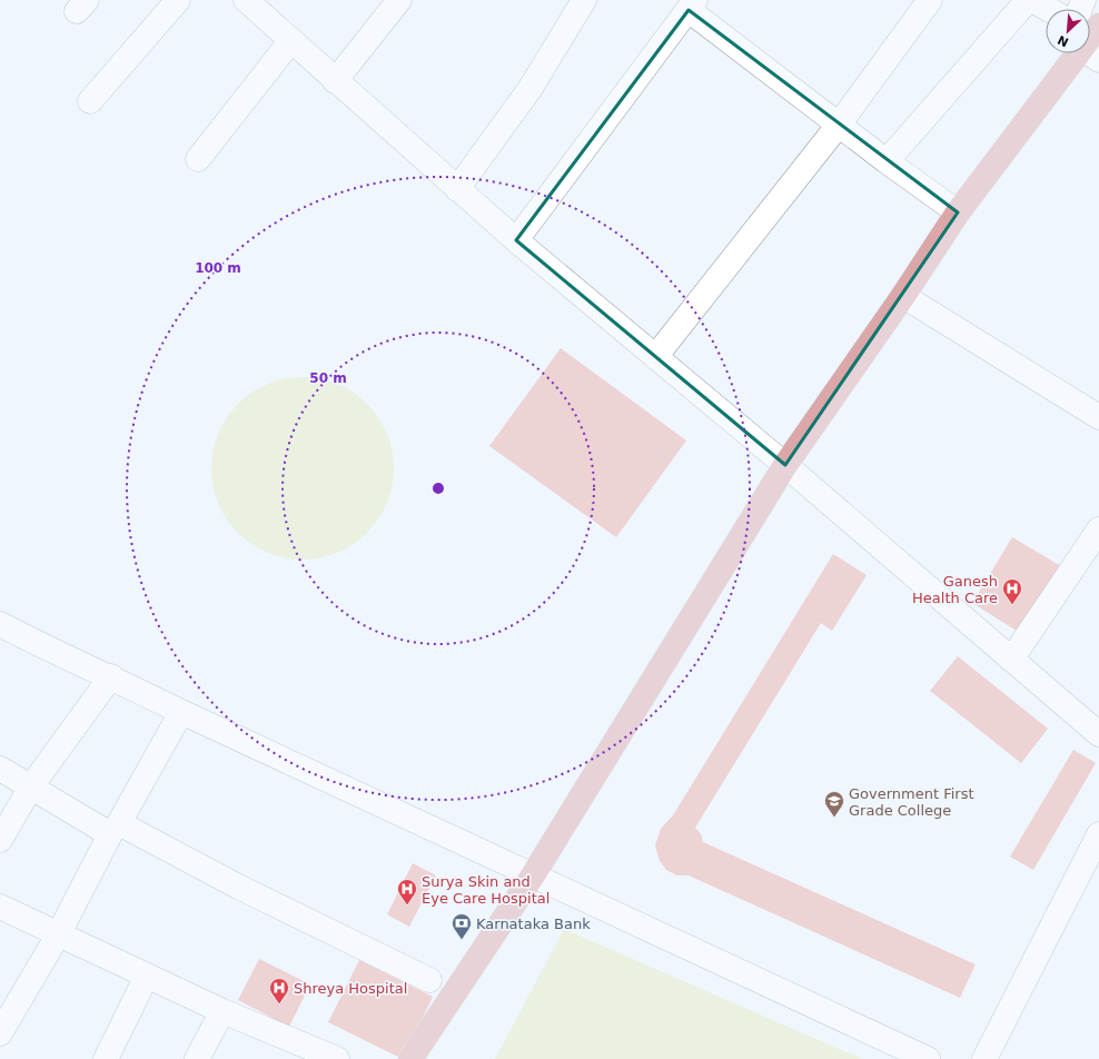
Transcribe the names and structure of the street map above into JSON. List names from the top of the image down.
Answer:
{
  "places": {
    "hospital": ["Ganesh Health Care", "Surya Skin and Eye Care Hospital", "Shreya Hospital"],
    "school or university": ["Government First Grade College"],
    "bank": ["Karnataka Bank"]
  },
  "north": "bottom left",
  "rings": ["100 m", "50 m"]
}
